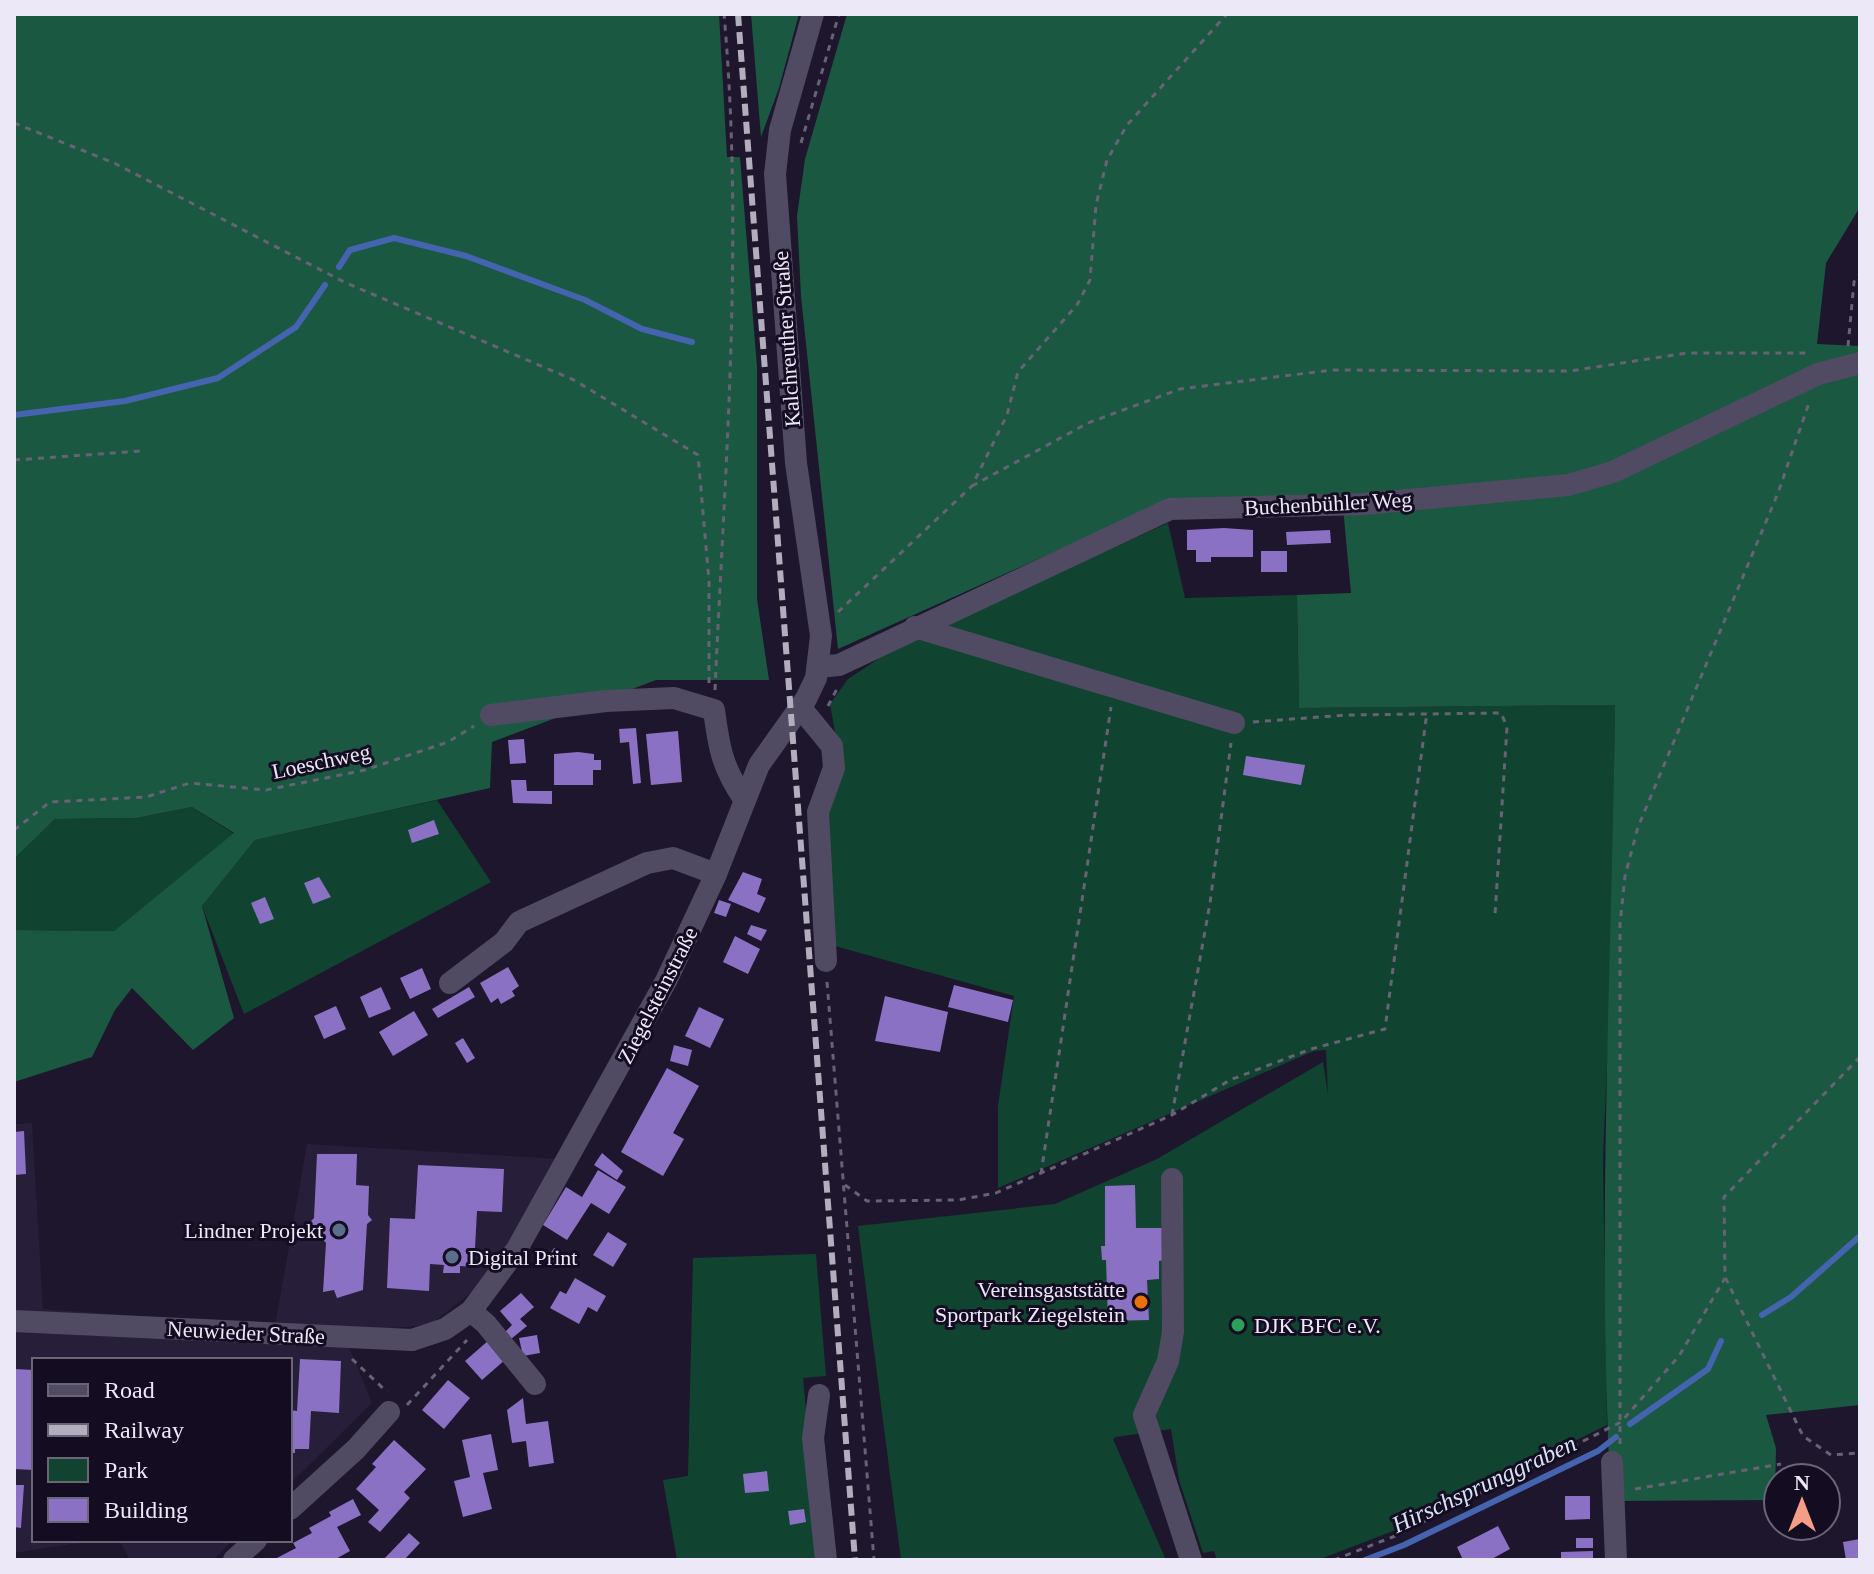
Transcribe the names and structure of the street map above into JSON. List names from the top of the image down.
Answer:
{
  "streets": {
    "street": [
      "Kalchreuther Straße",
      "Buchenbühler Weg",
      "Ziegelsteinstraße",
      "Neuwieder Straße"
    ],
    "path": ["Loeschweg"]
  },
  "crossings": [
    ["Kalchreuther Straße", "Buchenbühler Weg"],
    ["Kalchreuther Straße", "Ziegelsteinstraße"],
    ["Buchenbühler Weg", "Ziegelsteinstraße"],
    ["Ziegelsteinstraße", "Neuwieder Straße"]
  ],
  "water": ["Hirschsprunggraben"],
  "places": [
    "Lindner Projekt",
    "Digital Print",
    "Vereinsgaststätte Sportpark Ziegelstein",
    "DJK BFC e.V."
  ],
  "legend": [
    "Road",
    "Railway",
    "Park",
    "Building"
  ],
  "north": "top"
}
